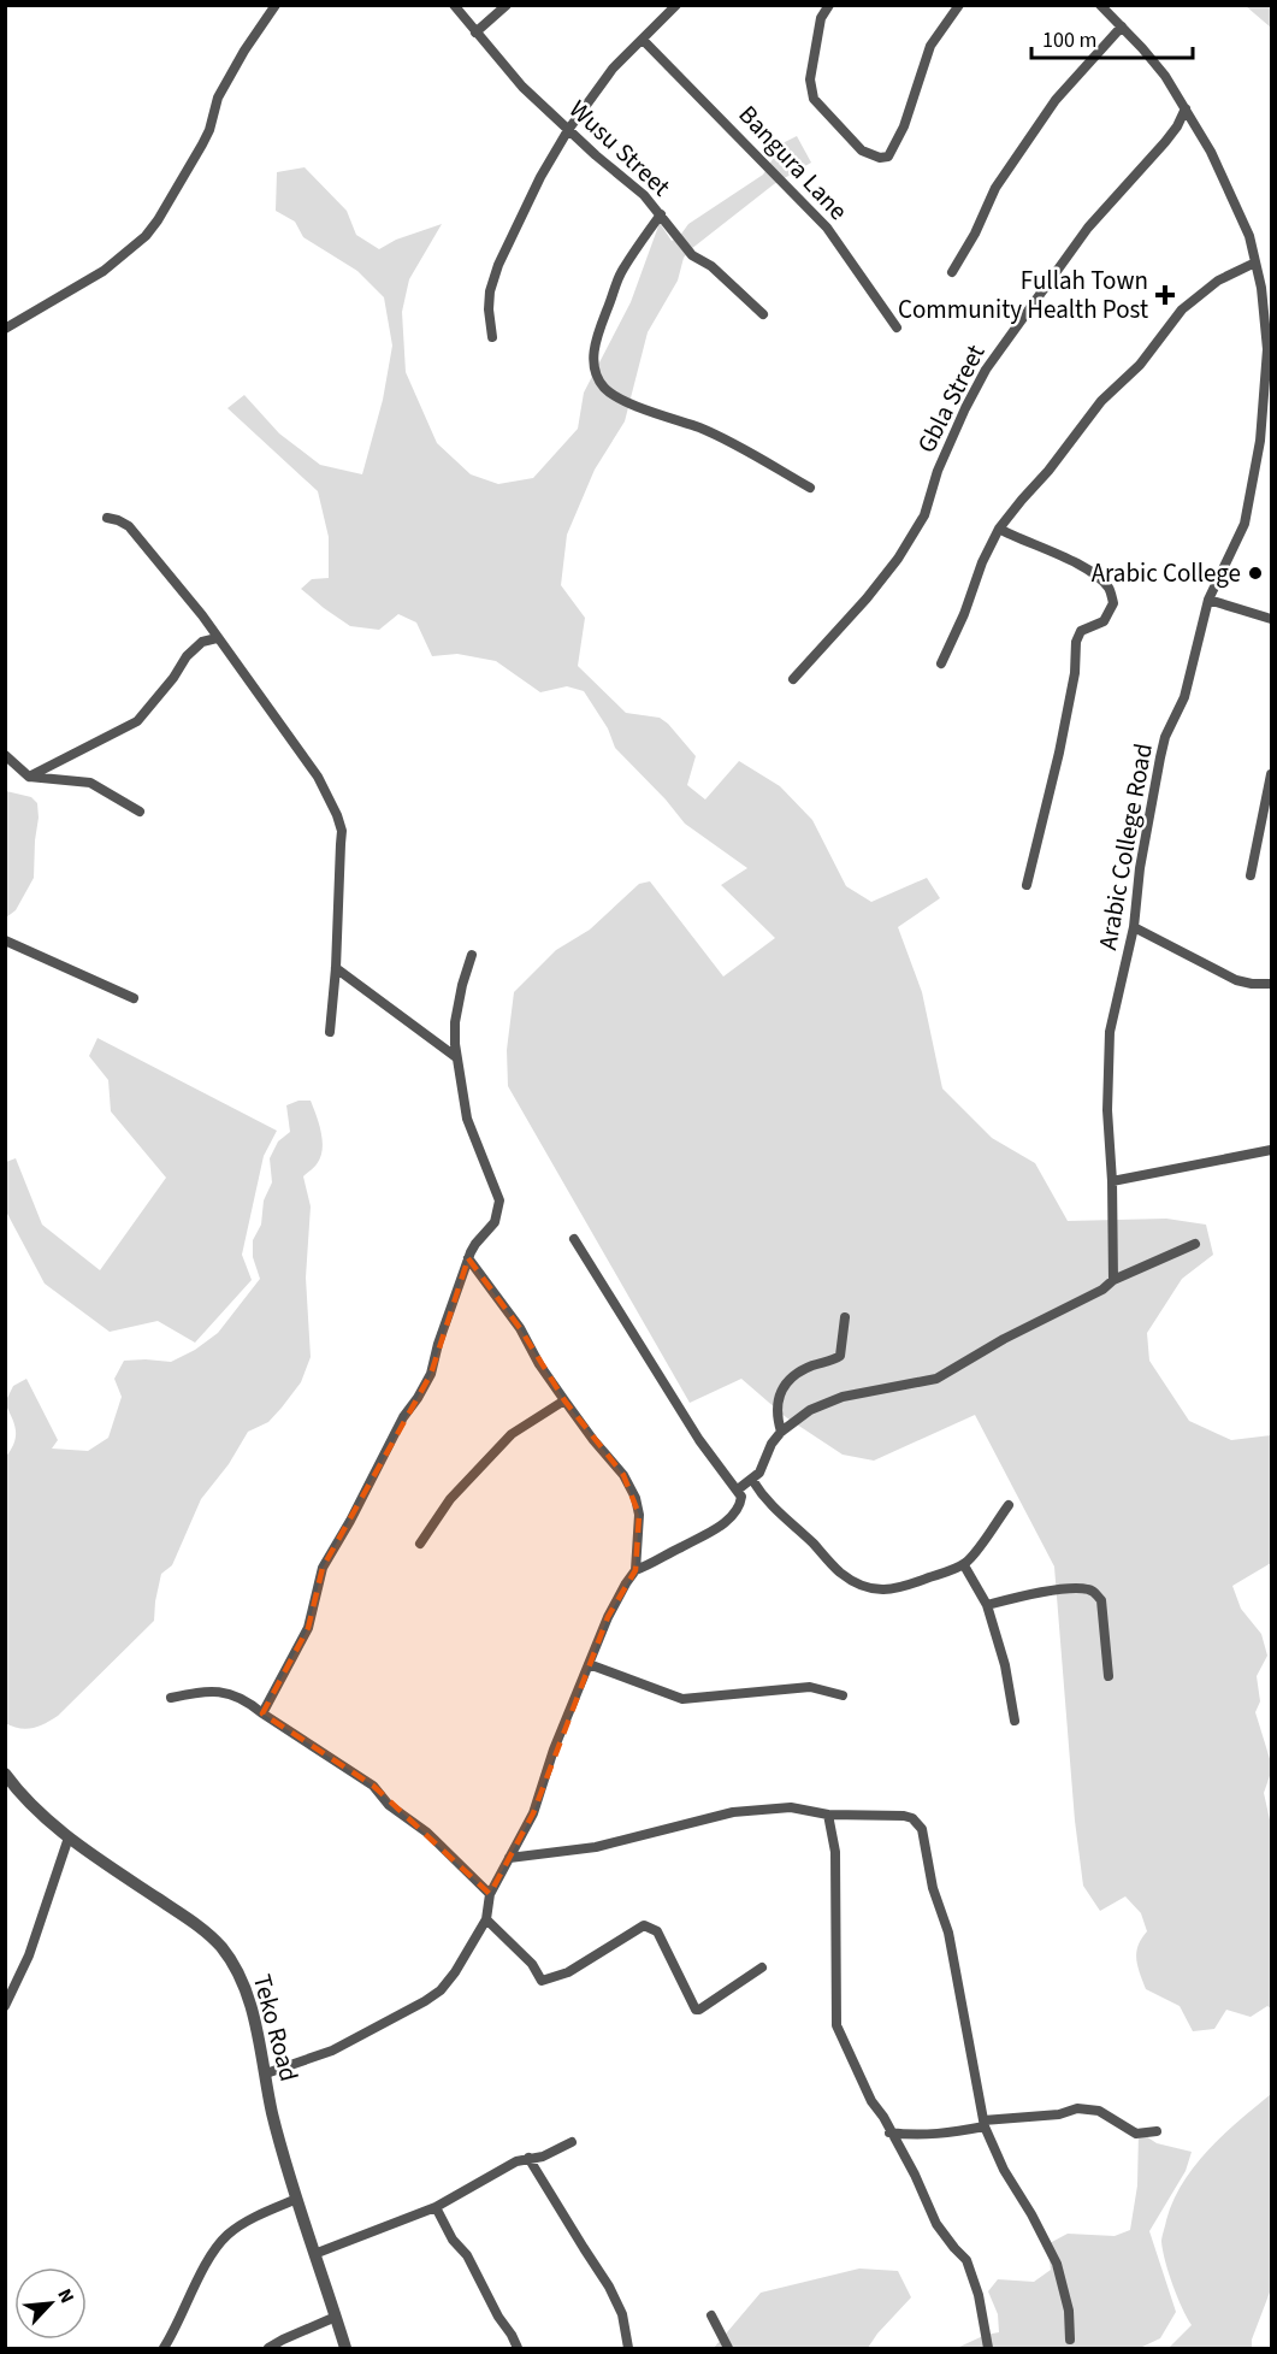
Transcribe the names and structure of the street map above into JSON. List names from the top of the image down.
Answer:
{
  "streets": {
    "street": [
      "Wusu Street",
      "Bangura Lane",
      "Gbla Street",
      "Arabic College Road",
      "Teko Road"
    ]
  },
  "crossings": [
    ["Gbla Street", "Arabic College Road"]
  ],
  "places": {
    "health": ["Fullah Town Community Health Post"],
    "other": ["Arabic College"]
  },
  "scale_bar": "100 m",
  "north": "top right"
}
